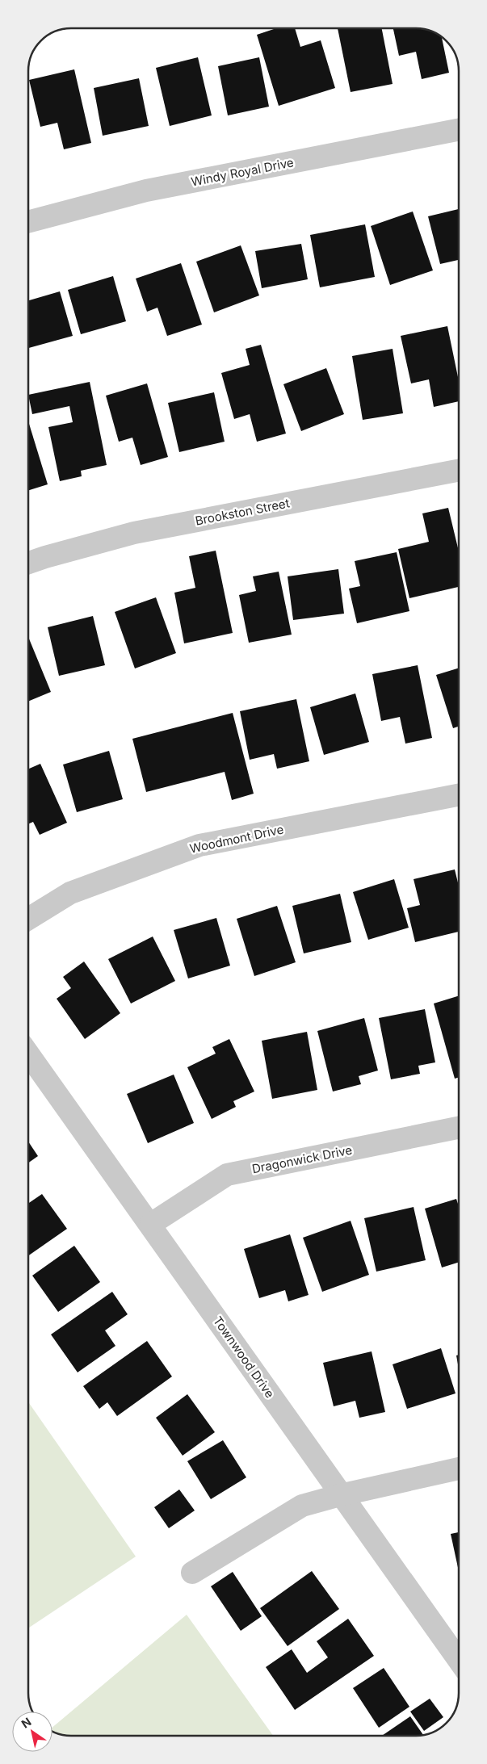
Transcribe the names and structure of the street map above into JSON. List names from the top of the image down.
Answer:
{
  "streets": {
    "street": [
      "Windy Royal Drive",
      "Brookston Street",
      "Woodmont Drive",
      "Dragonwick Drive",
      "Townwood Drive"
    ]
  },
  "crossings": [
    ["Dragonwick Drive", "Townwood Drive"]
  ],
  "north": "top left"
}
